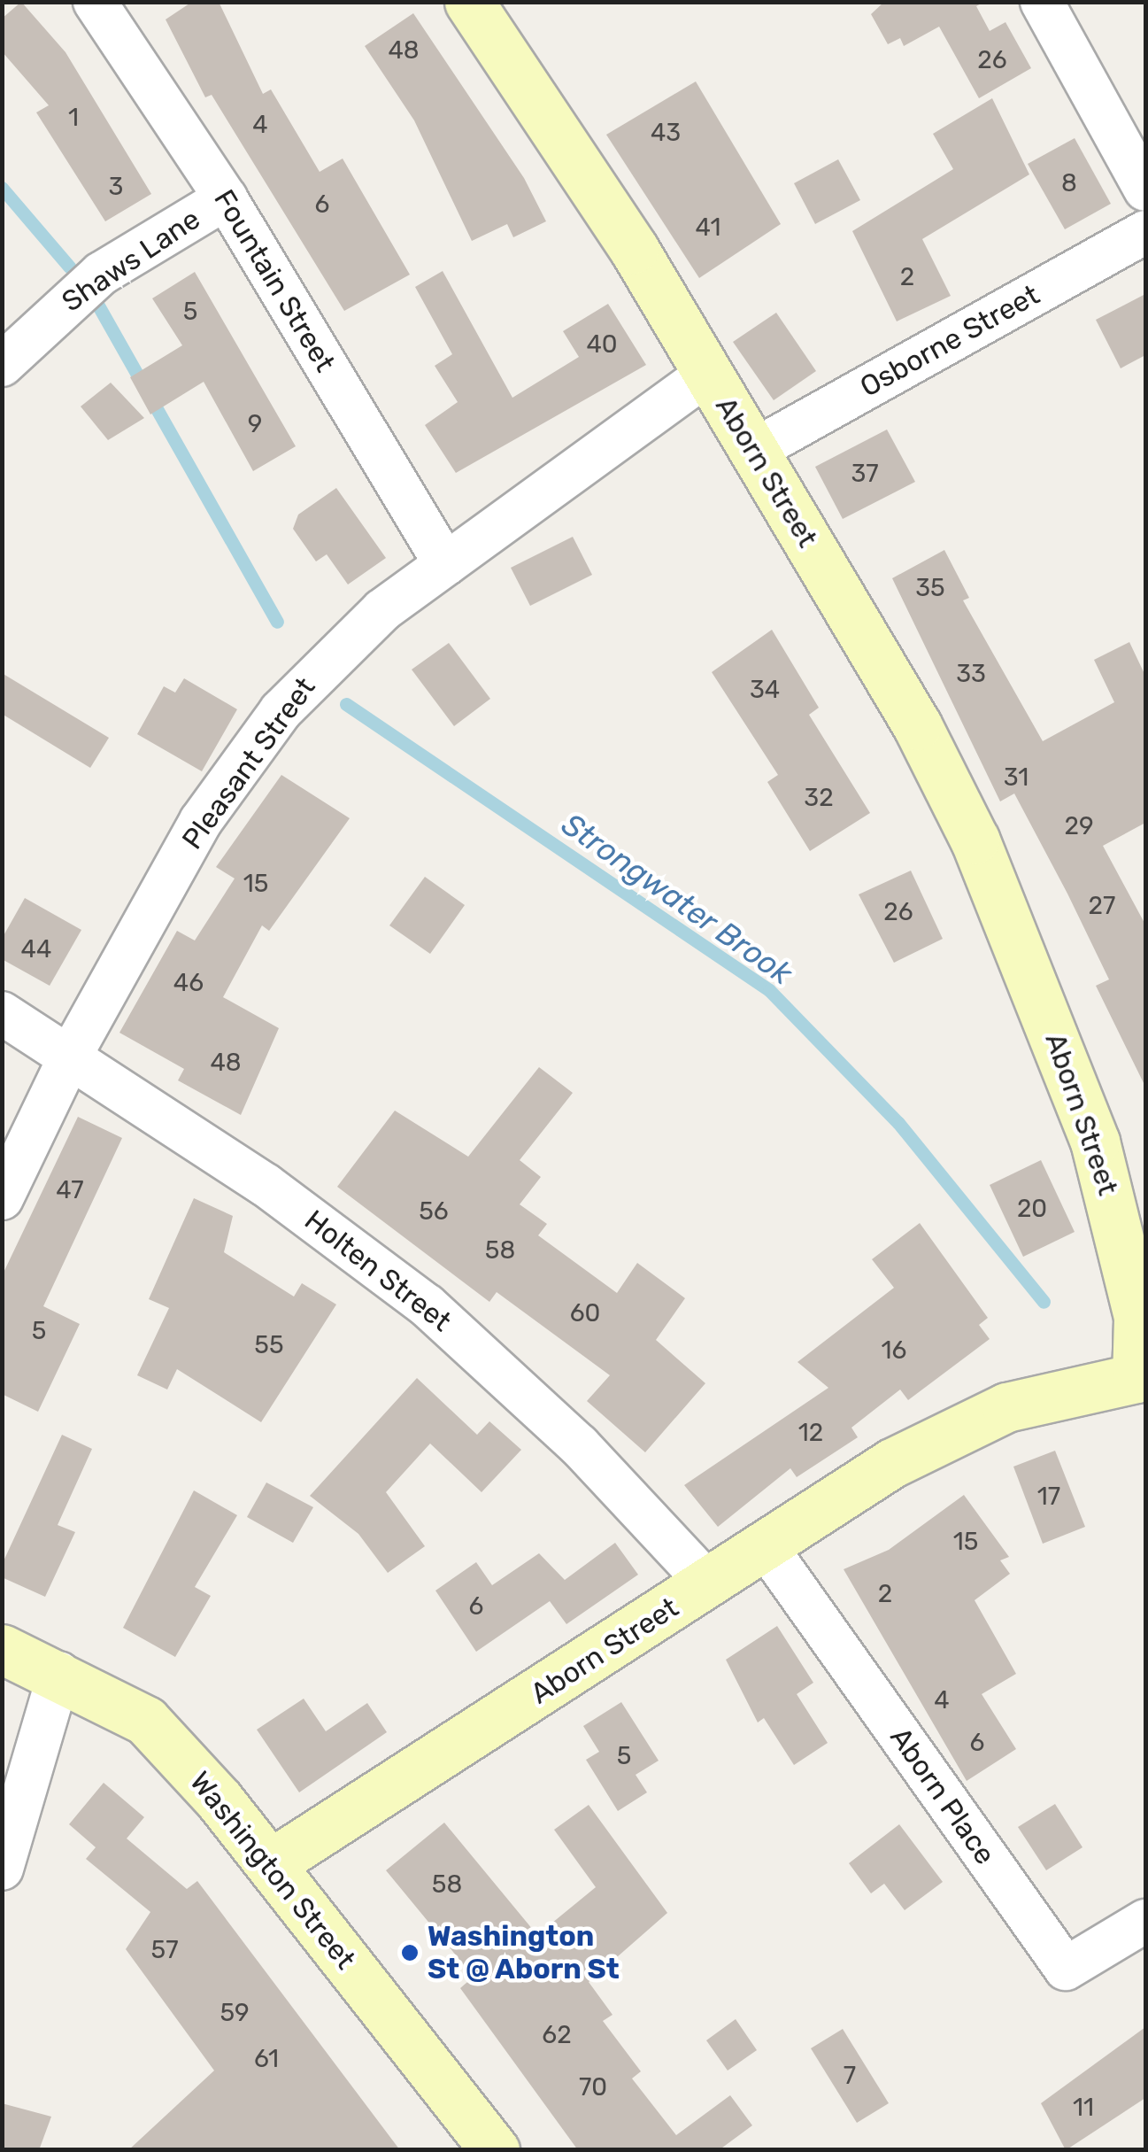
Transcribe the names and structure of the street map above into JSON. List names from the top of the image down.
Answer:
{
  "streets": {
    "street": [
      "Shaws Lane",
      "Fountain Street",
      "Osborne Street",
      "Aborn Street",
      "Pleasant Street",
      "Holten Street",
      "Aborn Place",
      "Washington Street"
    ]
  },
  "crossings": [
    ["Shaws Lane", "Fountain Street"],
    ["Fountain Street", "Pleasant Street"],
    ["Osborne Street", "Aborn Street"],
    ["Aborn Street", "Pleasant Street"],
    ["Aborn Street", "Holten Street"],
    ["Aborn Street", "Aborn Place"],
    ["Aborn Street", "Washington Street"],
    ["Pleasant Street", "Holten Street"]
  ],
  "water": ["Strongwater Brook"],
  "places": ["Washington St @ Aborn St"],
  "house_numbers": [
    "48",
    "26",
    "1",
    "4",
    "43",
    "8",
    "3",
    "6",
    "41",
    "2",
    "5",
    "40",
    "9",
    "37",
    "35",
    "33",
    "34",
    "31",
    "32",
    "29",
    "15",
    "27",
    "26",
    "44",
    "46",
    "48",
    "47",
    "20",
    "56",
    "58",
    "60",
    "5",
    "55",
    "16",
    "12",
    "17",
    "15",
    "2",
    "6",
    "4",
    "6",
    "5",
    "58",
    "57",
    "59",
    "62",
    "61",
    "7",
    "70",
    "11"
  ]
}
